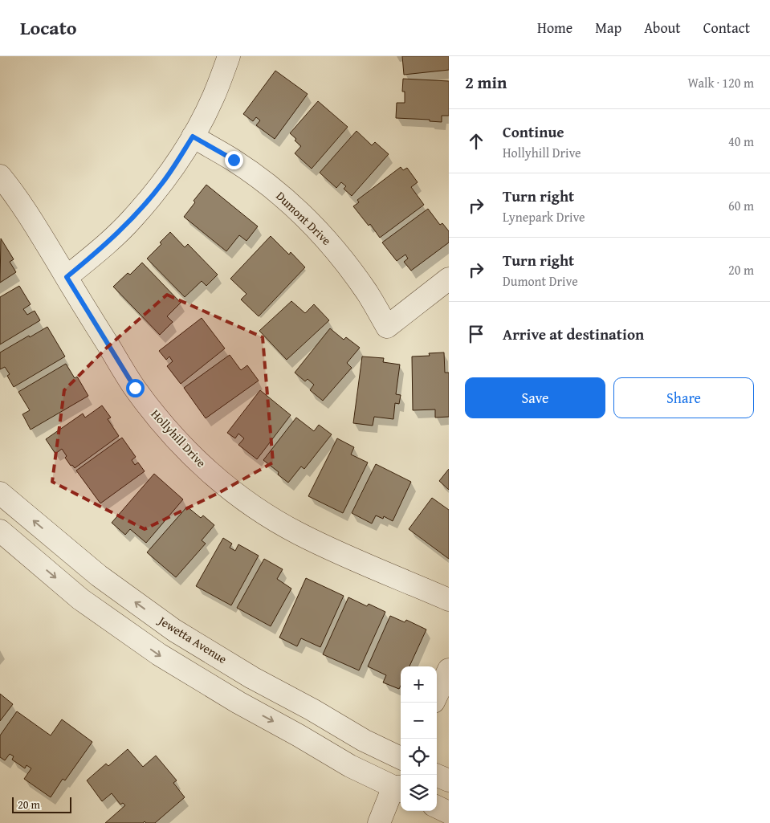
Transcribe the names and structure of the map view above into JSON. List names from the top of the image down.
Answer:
{
  "streets": {
    "street": ["Dumont Drive", "Hollyhill Drive", "Jewetta Avenue"]
  },
  "scale_bar": "20 m",
  "page": {
    "header": "Locato",
    "nav": [
      "Home",
      "Map",
      "About",
      "Contact"
    ],
    "heading": ["2 min", "Walk · 120 m"],
    "list": [
      ["Continue", "Hollyhill Drive", "40 m"],
      ["Turn right", "Lynepark Drive", "60 m"],
      ["Turn right", "Dumont Drive", "20 m"],
      "Arrive at destination"
    ],
    "buttons": ["Save", "Share"],
    "map_buttons": ["+", "−"],
    "scale": "20 m"
  }
}
